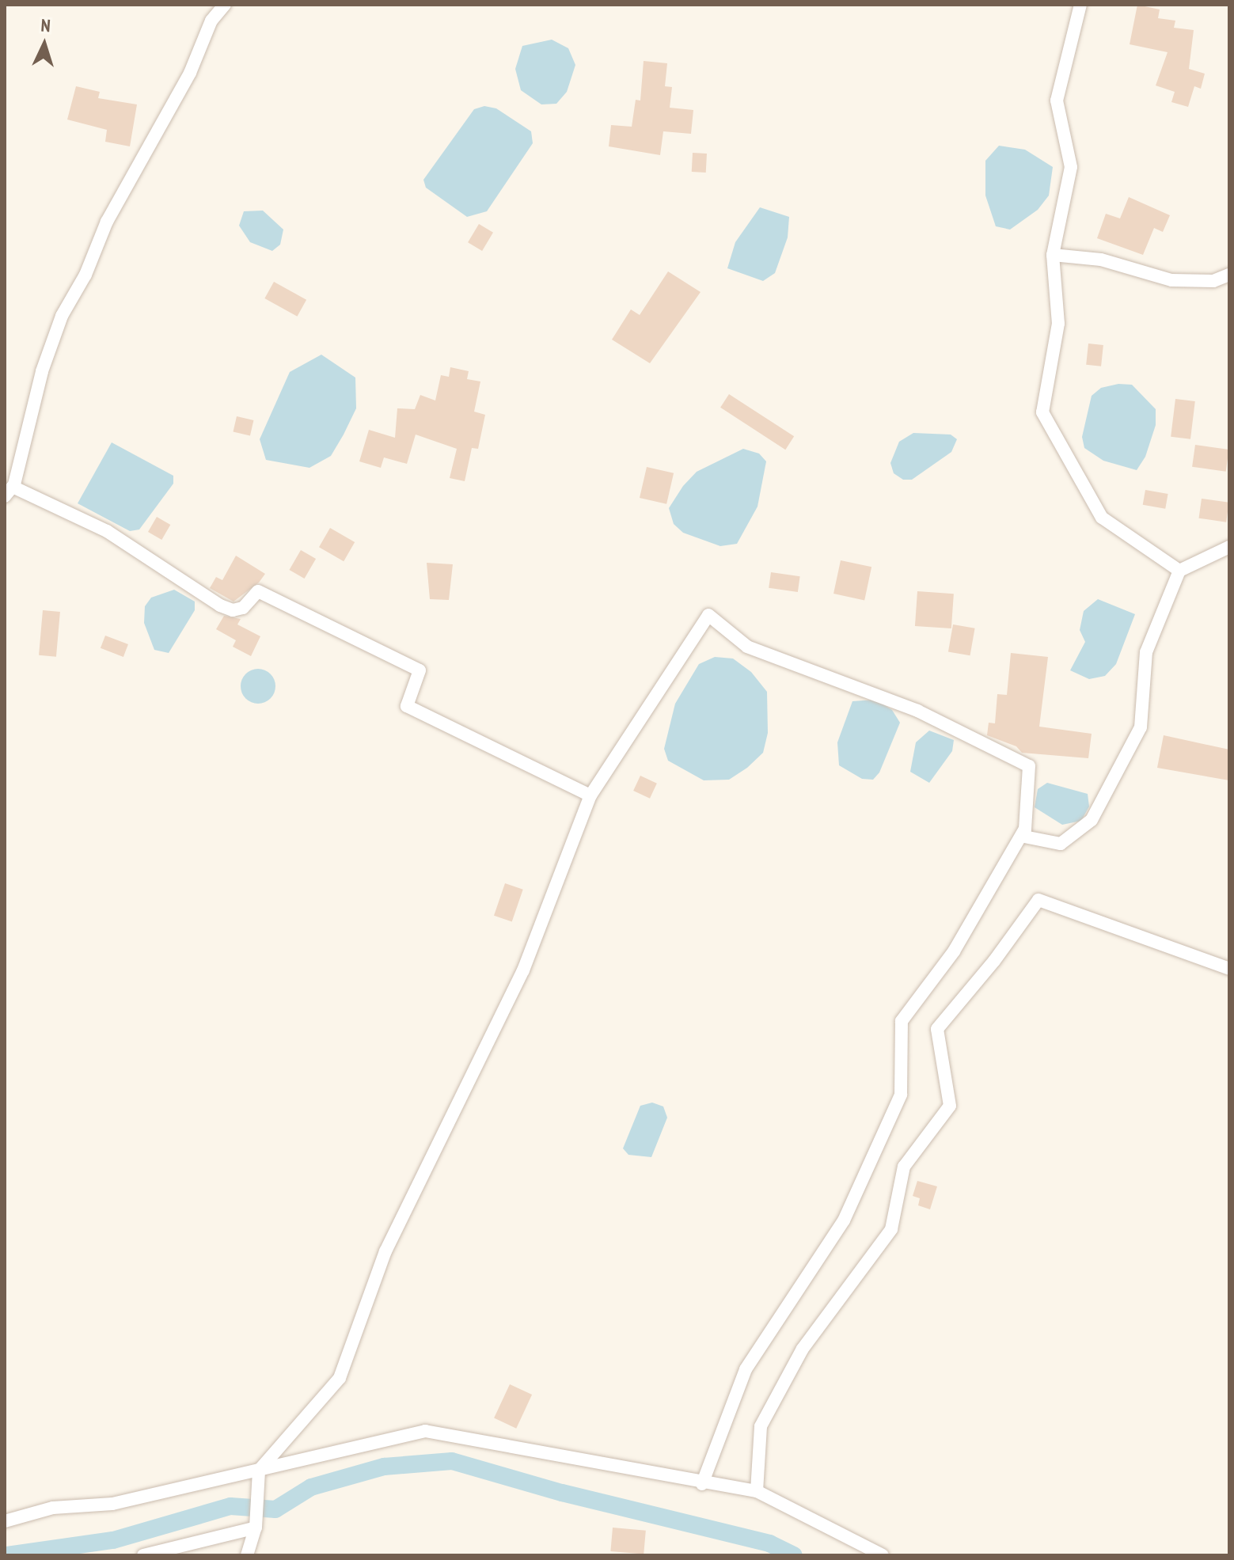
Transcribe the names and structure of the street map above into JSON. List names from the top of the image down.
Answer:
{
  "north": "top"
}
